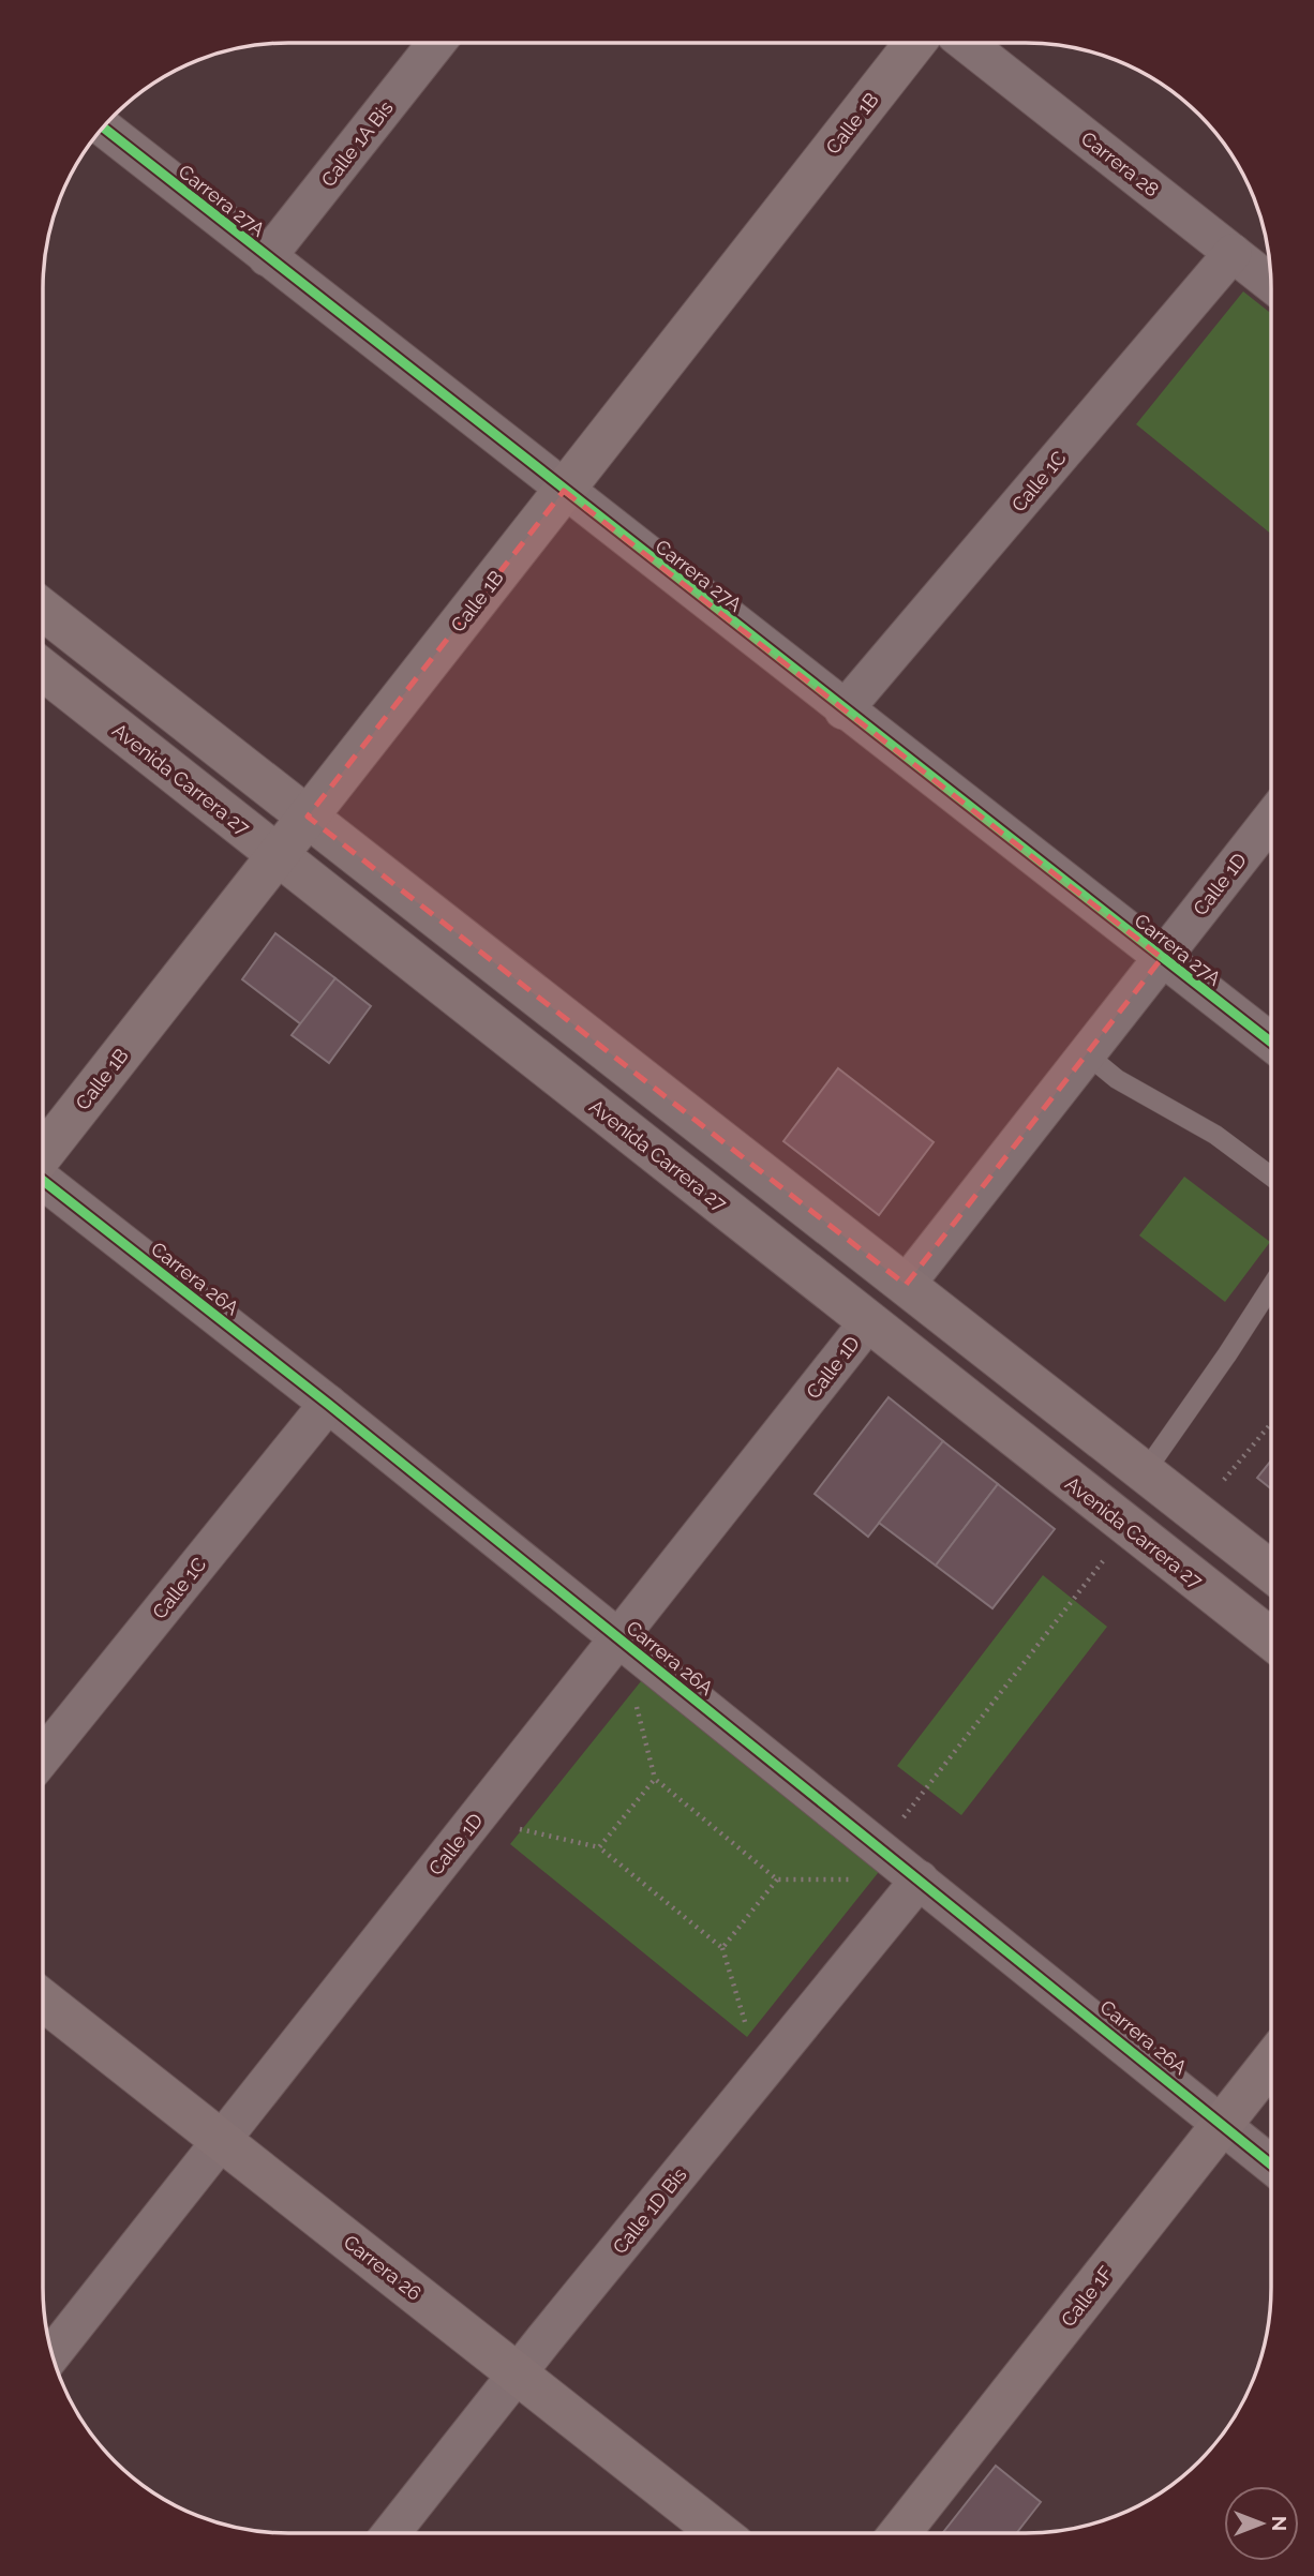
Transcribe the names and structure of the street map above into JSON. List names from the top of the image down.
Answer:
{
  "streets": {
    "main road": [
      "Calle 1B",
      "Avenida Carrera 27",
      "Carrera 26",
      "Calle 1F"
    ],
    "street": [
      "Calle 1A Bis",
      "Carrera 28",
      "Carrera 27A",
      "Calle 1C",
      "Calle 1D",
      "Carrera 26A",
      "Calle 1D Bis"
    ]
  },
  "crossings": [
    ["Calle 1B", "Carrera 27A"],
    ["Calle 1B", "Avenida Carrera 27"],
    ["Calle 1A Bis", "Carrera 27A"],
    ["Carrera 28", "Calle 1C"],
    ["Carrera 27A", "Calle 1C"],
    ["Carrera 27A", "Calle 1D"],
    ["Calle 1C", "Carrera 26A"],
    ["Avenida Carrera 27", "Calle 1D"],
    ["Calle 1D", "Carrera 26A"],
    ["Calle 1D", "Carrera 26"],
    ["Carrera 26A", "Calle 1D Bis"],
    ["Carrera 26A", "Calle 1F"],
    ["Calle 1D Bis", "Carrera 26"]
  ],
  "north": "right"
}
